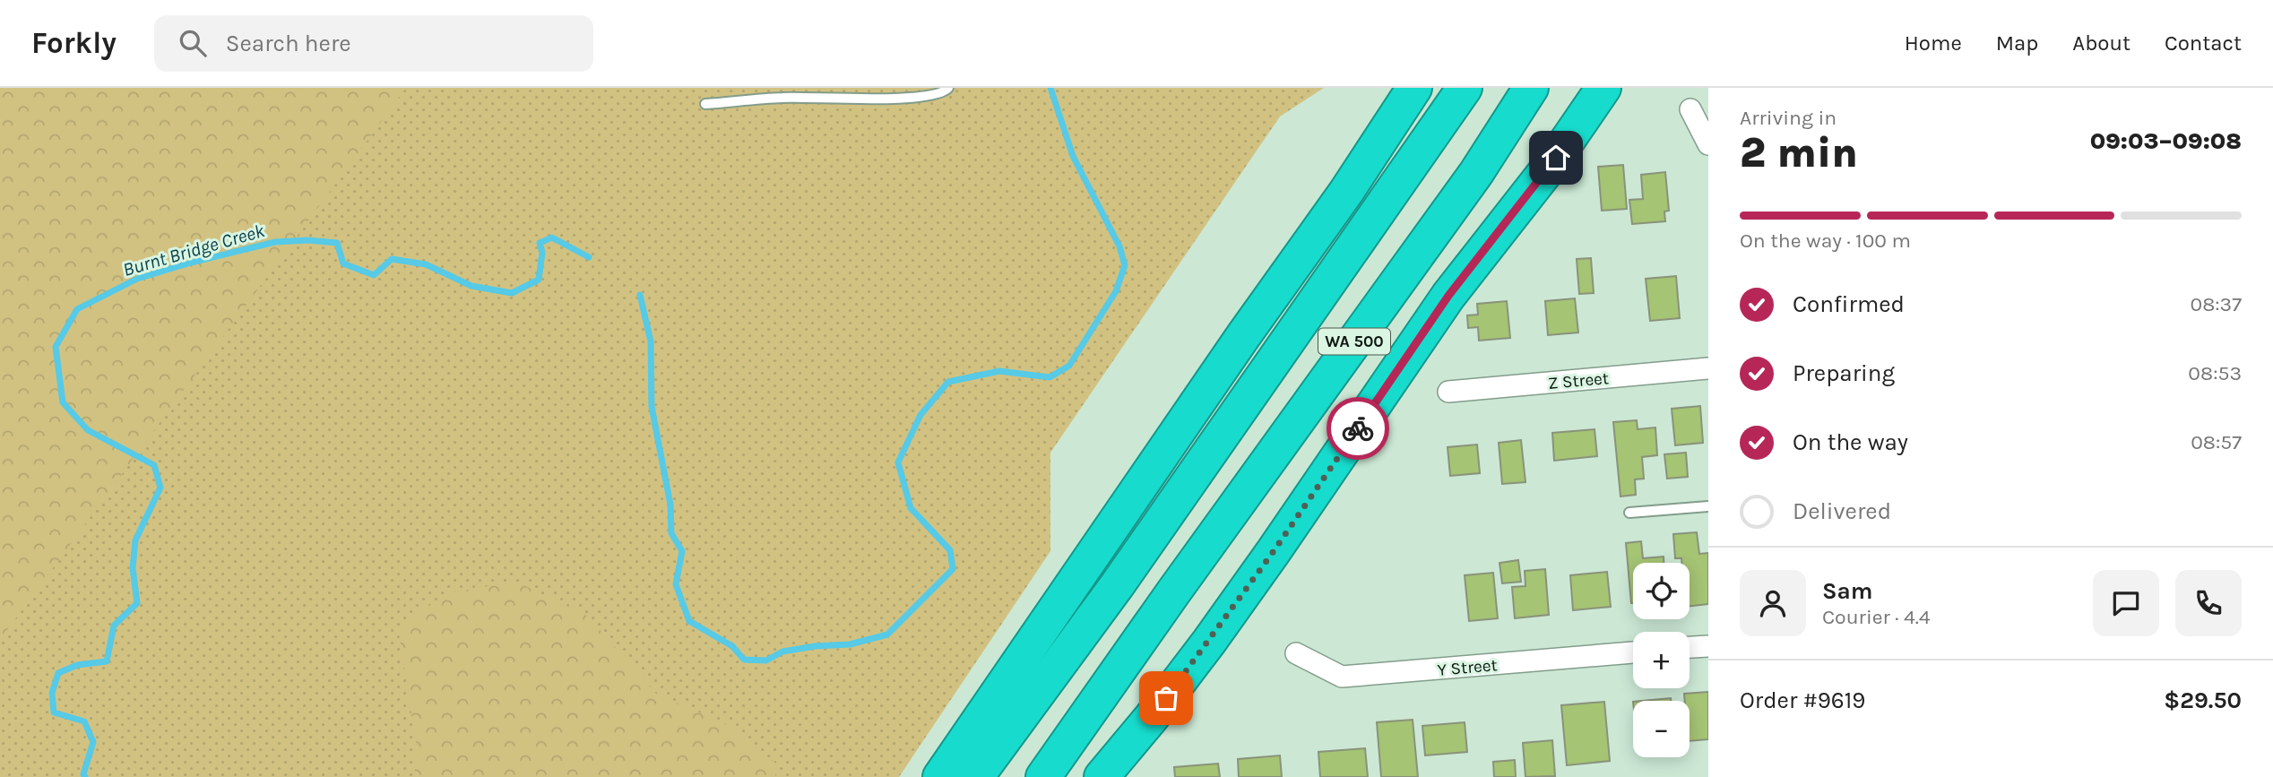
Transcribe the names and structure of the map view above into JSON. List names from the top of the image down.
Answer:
{
  "streets": {
    "highway": ["WA 500"],
    "street": ["Z Street", "Y Street"]
  },
  "water": ["Burnt Bridge Creek"],
  "page": {
    "header": "Forkly",
    "search": "Search here",
    "nav": [
      "Home",
      "Map",
      "About",
      "Contact"
    ],
    "heading": ["2 min", "Arriving in", "09:03–09:08"],
    "panel": [
      "Sam",
      "Courier · 4.4",
      "Order #9619",
      "$29.50"
    ],
    "bar": "On the way · 100 m",
    "list": [
      ["Confirmed", "08:37"],
      ["Preparing", "08:53"],
      ["On the way", "08:57"],
      "Delivered"
    ],
    "map_buttons": ["+", "−"]
  }
}
